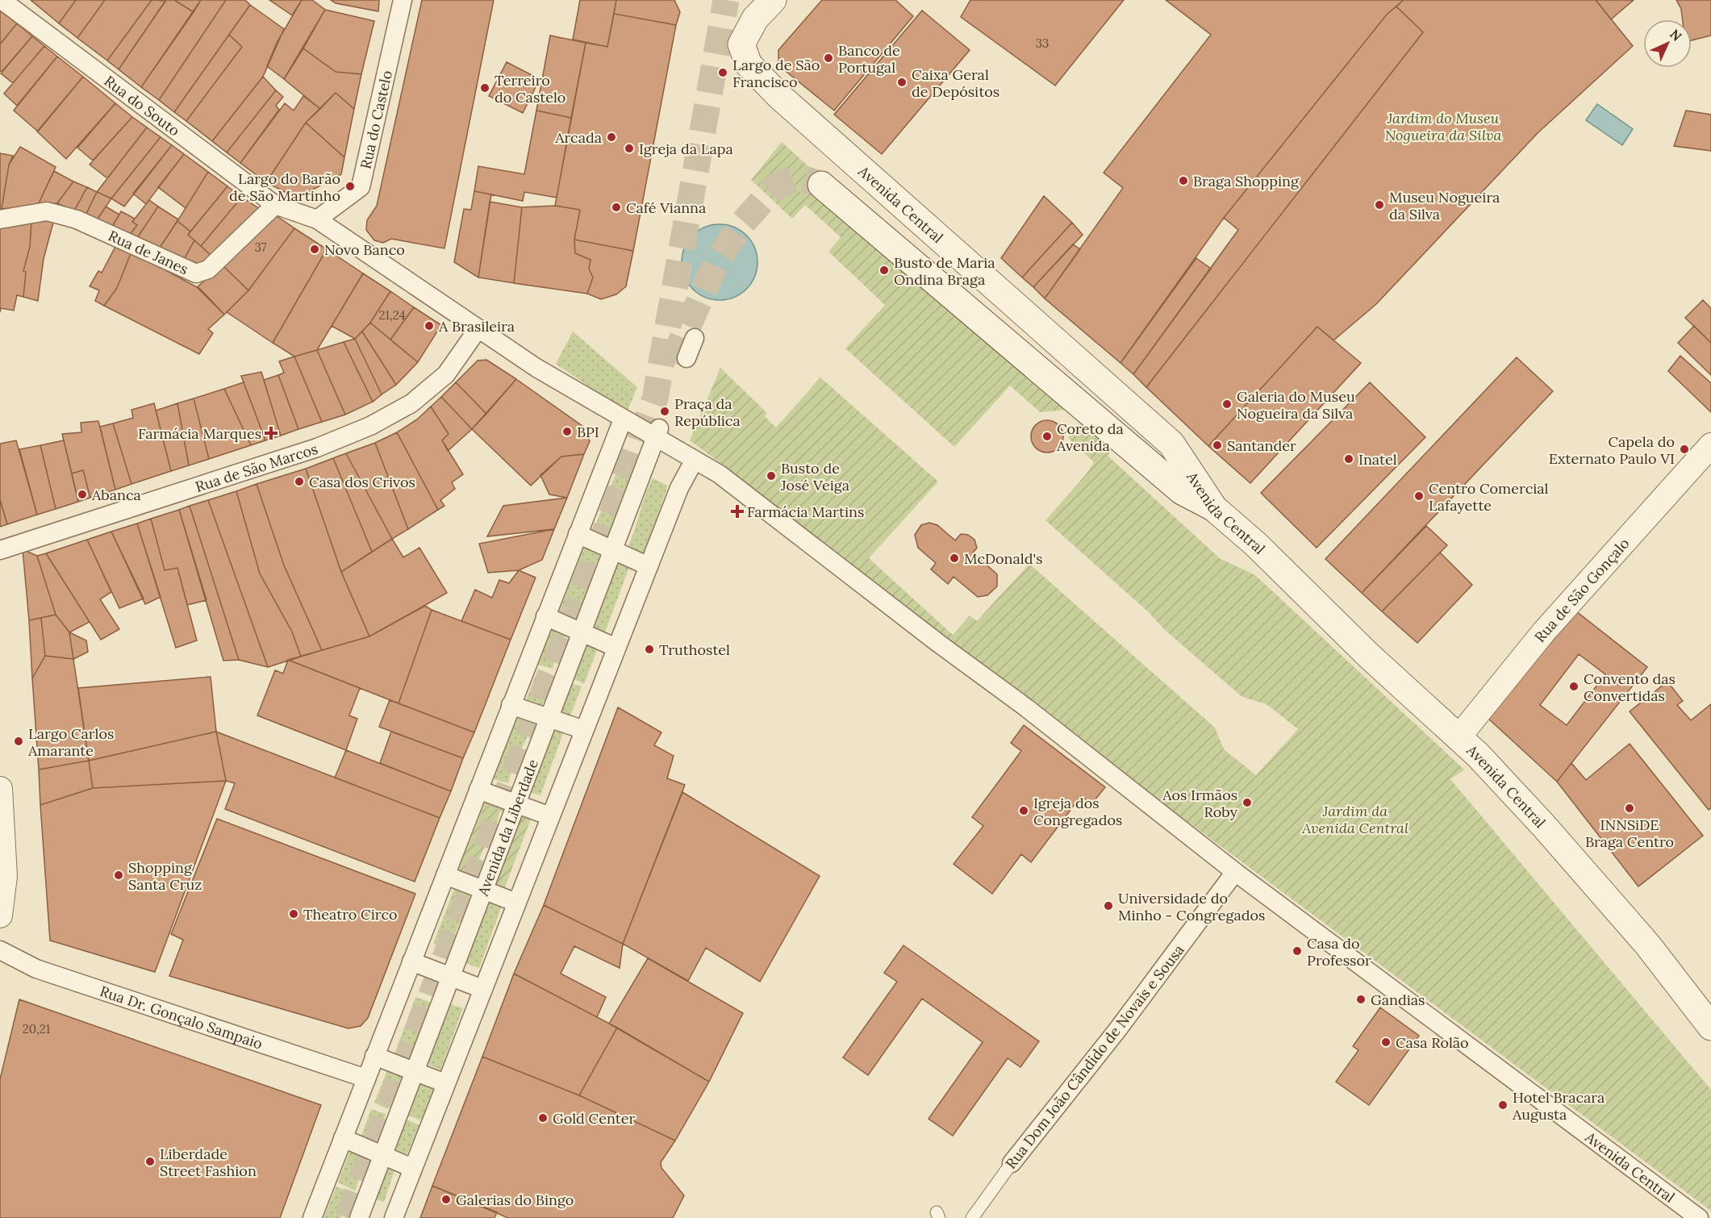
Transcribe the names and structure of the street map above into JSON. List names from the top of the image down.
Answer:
{
  "streets": {
    "street": [
      "Rua do Souto",
      "Rua do Castelo",
      "Avenida Central",
      "Rua de Janes",
      "Rua de São Marcos",
      "Rua de São Gonçalo",
      "Avenida da Liberdade",
      "Rua Dr. Gonçalo Sampaio",
      "Rua Dom João Cândido de Novais e Sousa"
    ]
  },
  "crossings": [
    ["Rua do Souto", "Avenida Central"],
    ["Rua do Souto", "Rua de Janes"],
    ["Rua do Castelo", "Avenida Central"],
    ["Avenida Central", "Rua de Janes"],
    ["Avenida Central", "Rua de São Marcos"],
    ["Avenida Central", "Rua de São Gonçalo"],
    ["Avenida Central", "Avenida da Liberdade"],
    ["Avenida Central", "Rua Dom João Cândido de Novais e Sousa"]
  ],
  "parks": ["Jardim do Museu Nogueira da Silva", "Jardim da Avenida Central"],
  "places": {
    "other": [
      "Banco de Portugal",
      "Largo de São Francisco",
      "Caixa Geral de Depósitos",
      "Terreiro do Castelo",
      "Arcada",
      "Igreja da Lapa",
      "Braga Shopping",
      "Largo do Barão de São Martinho",
      "Museu Nogueira da Silva",
      "Café Vianna",
      "Novo Banco",
      "Busto de Maria Ondina Braga",
      "A Brasileira",
      "Galeria do Museu Nogueira da Silva",
      "Praça da República",
      "BPI",
      "Coreto da Avenida",
      "Santander",
      "Capela do Externato Paulo VI",
      "Inatel",
      "Busto de José Veiga",
      "Casa dos Crivos",
      "Abanca",
      "Centro Comercial Lafayette",
      "McDonald's",
      "Truthostel",
      "Convento das Convertidas",
      "Largo Carlos Amarante",
      "Aos Irmãos Roby",
      "INNSiDE Braga Centro",
      "Igreja dos Congregados",
      "Shopping Santa Cruz",
      "Universidade do Minho - Congregados",
      "Theatro Circo",
      "Casa do Professor",
      "Gandias",
      "Casa Rolão",
      "Hotel Bracara Augusta",
      "Gold Center",
      "Liberdade Street Fashion",
      "Galerias do Bingo"
    ],
    "health": ["Farmácia Marques", "Farmácia Martins"]
  },
  "house_numbers": [
    "33",
    "37",
    "21,24",
    "20,21"
  ],
  "north": "top right"
}
